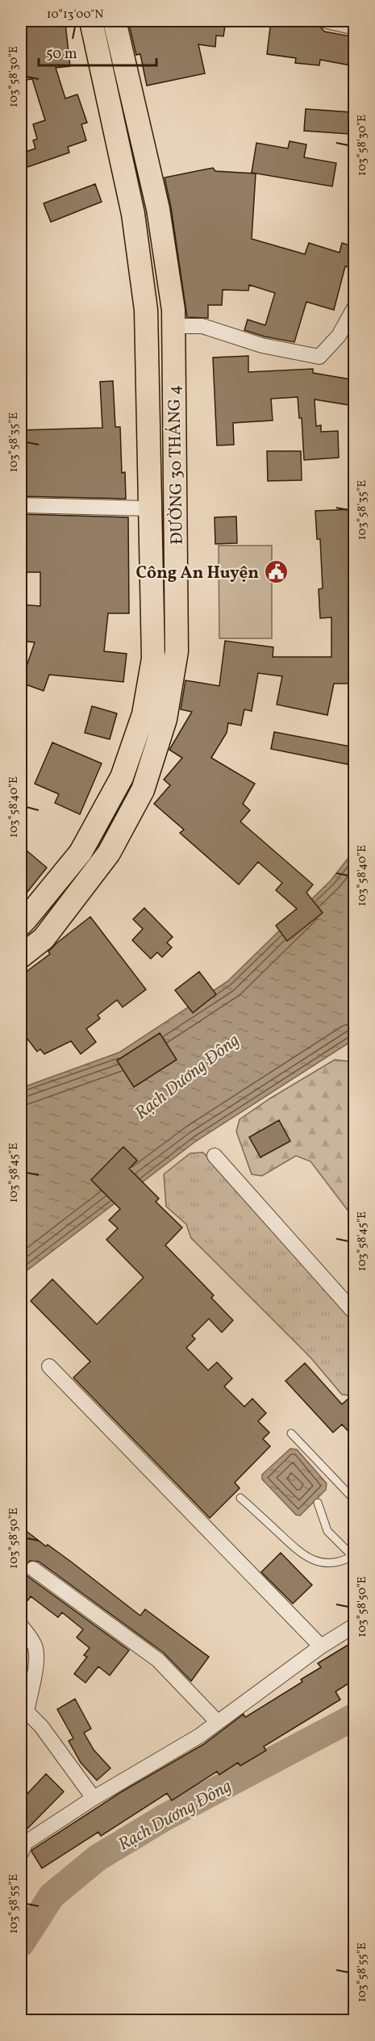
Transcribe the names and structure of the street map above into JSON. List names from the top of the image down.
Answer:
{
  "streets": {
    "main road": ["ĐƯỜNG 30 THÁNG 4"]
  },
  "water": ["Rạch Dương Đông"],
  "places": {
    "public building": ["Công An Huyện"]
  },
  "scale_bar": "50 m",
  "coordinates": [
    "10°13'00\"N",
    "103°58'30\"E",
    "103°58'35\"E",
    "103°58'40\"E",
    "103°58'45\"E",
    "103°58'50\"E",
    "103°58'55\"E"
  ]
}
